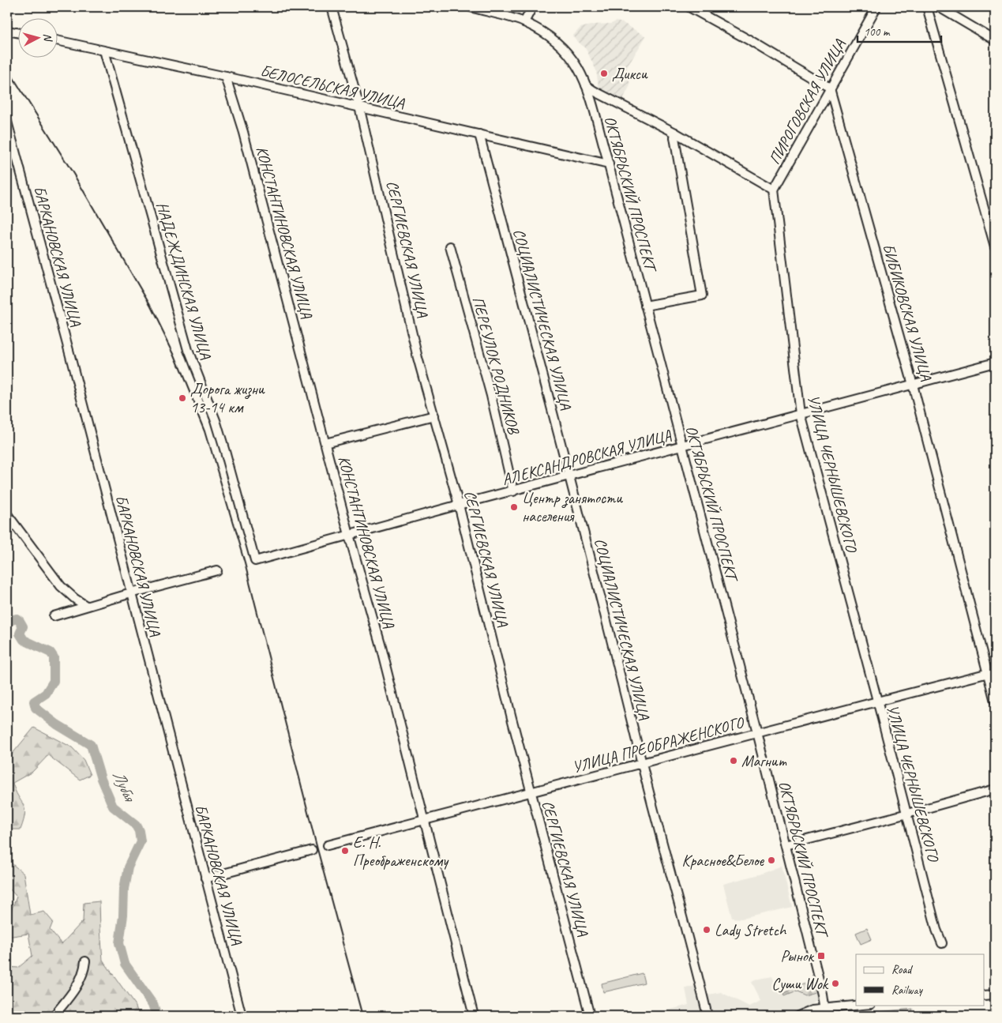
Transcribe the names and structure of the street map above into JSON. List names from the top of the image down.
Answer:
{
  "streets": {
    "street": [
      "БЕЛОСЕЛЬСКАЯ УЛИЦА",
      "ПИРОГОВСКАЯ УЛИЦА",
      "ОКТЯБРЬСКИЙ ПРОСПЕКТ",
      "КОНСТАНТИНОВСКАЯ УЛИЦА",
      "СЕРГИЕВСКАЯ УЛИЦА",
      "БАРКАНОВСКАЯ УЛИЦА",
      "НАДЕЖДИНСКАЯ УЛИЦА",
      "БИБИКОВСКАЯ УЛИЦА",
      "СОЦИАЛИСТИЧЕСКАЯ УЛИЦА",
      "ПЕРЕУЛОК РОДНИКОВ",
      "АЛЕКСАНДРОВСКАЯ УЛИЦА",
      "УЛИЦА ЧЕРНЫШЕВСКОГО",
      "УЛИЦА ПРЕОБРАЖЕНСКОГО"
    ]
  },
  "crossings": [
    ["БЕЛОСЕЛЬСКАЯ УЛИЦА", "ОКТЯБРЬСКИЙ ПРОСПЕКТ"],
    ["БЕЛОСЕЛЬСКАЯ УЛИЦА", "КОНСТАНТИНОВСКАЯ УЛИЦА"],
    ["БЕЛОСЕЛЬСКАЯ УЛИЦА", "СЕРГИЕВСКАЯ УЛИЦА"],
    ["БЕЛОСЕЛЬСКАЯ УЛИЦА", "НАДЕЖДИНСКАЯ УЛИЦА"],
    ["БЕЛОСЕЛЬСКАЯ УЛИЦА", "СОЦИАЛИСТИЧЕСКАЯ УЛИЦА"],
    ["ПИРОГОВСКАЯ УЛИЦА", "БИБИКОВСКАЯ УЛИЦА"],
    ["ПИРОГОВСКАЯ УЛИЦА", "УЛИЦА ЧЕРНЫШЕВСКОГО"],
    ["ОКТЯБРЬСКИЙ ПРОСПЕКТ", "АЛЕКСАНДРОВСКАЯ УЛИЦА"],
    ["ОКТЯБРЬСКИЙ ПРОСПЕКТ", "УЛИЦА ПРЕОБРАЖЕНСКОГО"],
    ["КОНСТАНТИНОВСКАЯ УЛИЦА", "АЛЕКСАНДРОВСКАЯ УЛИЦА"],
    ["КОНСТАНТИНОВСКАЯ УЛИЦА", "УЛИЦА ПРЕОБРАЖЕНСКОГО"],
    ["СЕРГИЕВСКАЯ УЛИЦА", "АЛЕКСАНДРОВСКАЯ УЛИЦА"],
    ["СЕРГИЕВСКАЯ УЛИЦА", "УЛИЦА ПРЕОБРАЖЕНСКОГО"],
    ["НАДЕЖДИНСКАЯ УЛИЦА", "АЛЕКСАНДРОВСКАЯ УЛИЦА"],
    ["БИБИКОВСКАЯ УЛИЦА", "АЛЕКСАНДРОВСКАЯ УЛИЦА"],
    ["БИБИКОВСКАЯ УЛИЦА", "УЛИЦА ПРЕОБРАЖЕНСКОГО"],
    ["СОЦИАЛИСТИЧЕСКАЯ УЛИЦА", "АЛЕКСАНДРОВСКАЯ УЛИЦА"],
    ["СОЦИАЛИСТИЧЕСКАЯ УЛИЦА", "УЛИЦА ПРЕОБРАЖЕНСКОГО"],
    ["ПЕРЕУЛОК РОДНИКОВ", "АЛЕКСАНДРОВСКАЯ УЛИЦА"],
    ["АЛЕКСАНДРОВСКАЯ УЛИЦА", "УЛИЦА ЧЕРНЫШЕВСКОГО"],
    ["УЛИЦА ЧЕРНЫШЕВСКОГО", "УЛИЦА ПРЕОБРАЖЕНСКОГО"]
  ],
  "water": ["Лубья"],
  "places": {
    "other": [
      "Дикси",
      "Дорога жизни 13-14 км",
      "Центр занятости населения",
      "Магнит",
      "Е. Н. Преображенскому",
      "Красное&Белое",
      "Lady Stretch",
      "Суши Wok"
    ],
    "transit": ["Рынок"]
  },
  "legend": ["Road", "Railway"],
  "scale_bar": "100 m",
  "north": "right"
}
